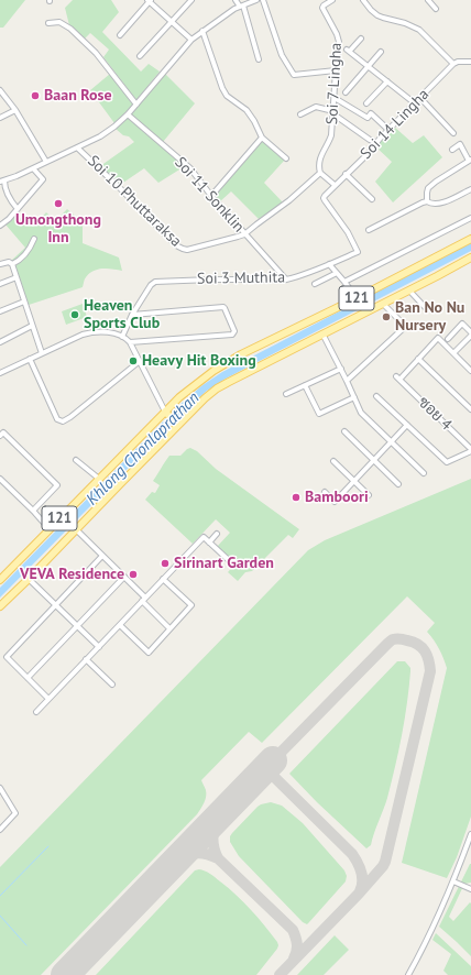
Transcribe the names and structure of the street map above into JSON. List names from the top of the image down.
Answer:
{
  "streets": {
    "main road": ["121"],
    "street": [
      "Soi 7 Lingha",
      "Soi 14 Lingha",
      "Soi 11 Sonklin",
      "Soi 10 Phuttaraksa",
      "Soi 3 Muthita",
      "ซอย 4"
    ]
  },
  "crossings": [
    ["Soi 14 Lingha", "Soi 3 Muthita"],
    ["Soi 11 Sonklin", "Soi 10 Phuttaraksa"],
    ["Soi 11 Sonklin", "Soi 3 Muthita"]
  ],
  "water": ["Khlong Chonlaprathan"],
  "places": [
    "Baan Rose",
    "Umongthong Inn",
    "Heaven Sports Club",
    "Ban No Nu Nursery",
    "Heavy Hit Boxing",
    "Bamboori",
    "Sirinart Garden",
    "VEVA Residence"
  ]
}
